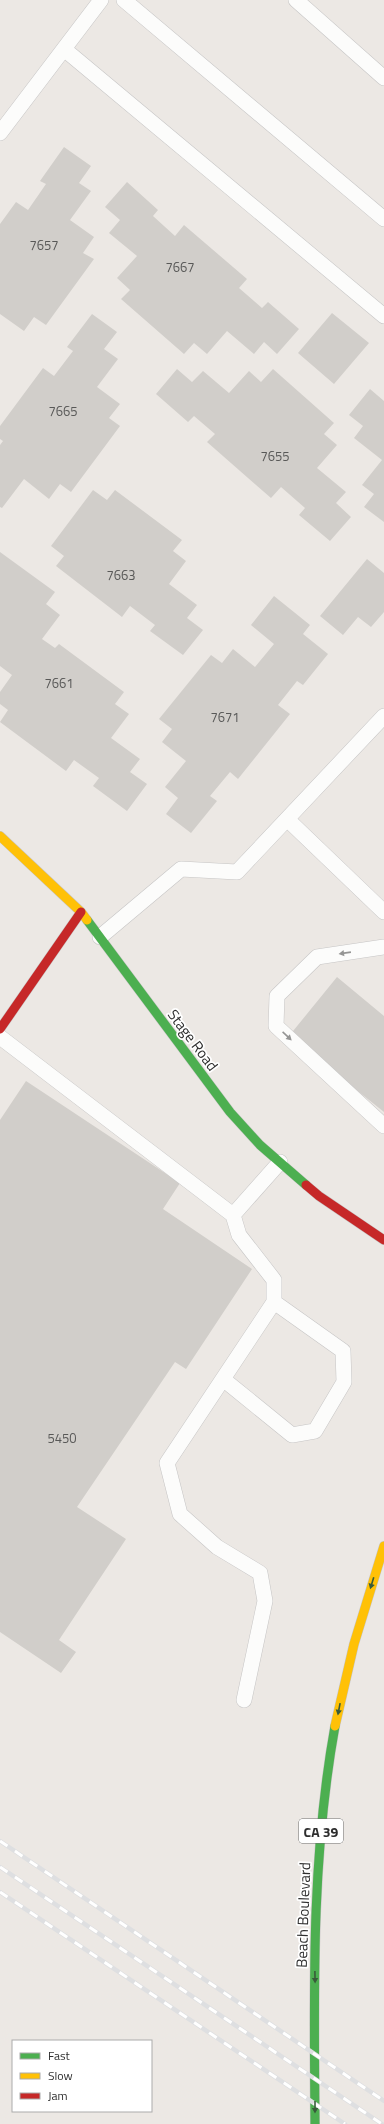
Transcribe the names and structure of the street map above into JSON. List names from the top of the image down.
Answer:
{
  "streets": {
    "main road": ["Stage Road", "CA 39", "Beach Boulevard"]
  },
  "one_way": ["Beach Boulevard"],
  "house_numbers": [
    "7657",
    "7667",
    "7665",
    "7655",
    "7663",
    "7661",
    "7671",
    "5450"
  ],
  "legend": ["Fast", "Slow", "Jam"]
}
